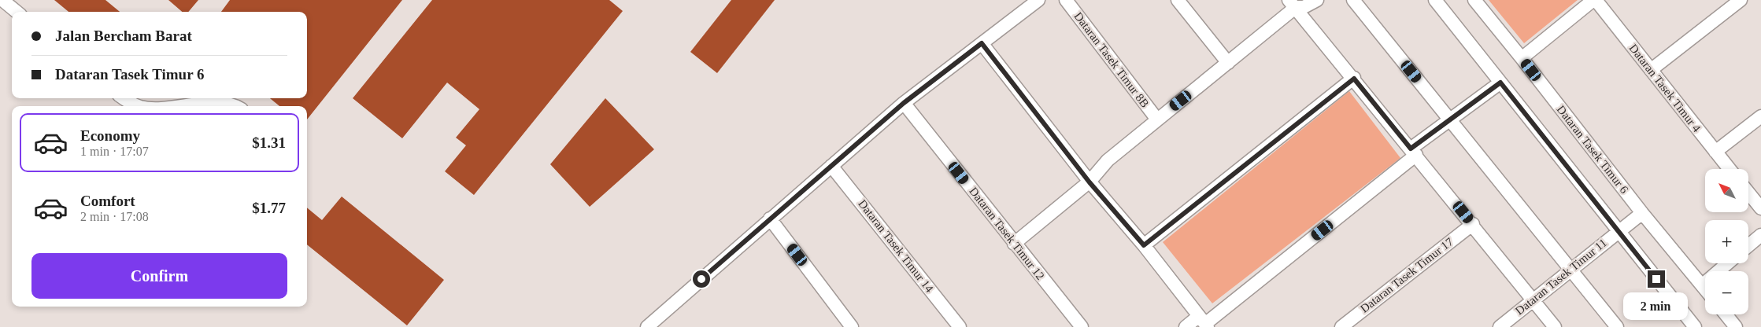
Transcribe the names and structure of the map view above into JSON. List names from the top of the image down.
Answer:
{
  "streets": {
    "street": [
      "Dataran Tasek Timur 8B",
      "Dataran Tasek Timur 4",
      "Dataran Tasek Timur 6",
      "Dataran Tasek Timur 12",
      "Dataran Tasek Timur 14",
      "Dataran Tasek Timur 17",
      "Dataran Tasek Timur 11"
    ]
  },
  "crossings": [
    ["Dataran Tasek Timur 6", "Dataran Tasek Timur 11"]
  ],
  "north": "top left",
  "page": {
    "banner": ["Jalan Bercham Barat", "Dataran Tasek Timur 6"],
    "list": [
      {
        "name": "Economy",
        "note": "1 min · 17:07",
        "value": "$1.31"
      },
      {
        "name": "Comfort",
        "note": "2 min · 17:08",
        "value": "$1.77"
      }
    ],
    "map_buttons": ["+", "−"],
    "buttons": "Confirm",
    "bubble": "2 min"
  }
}
